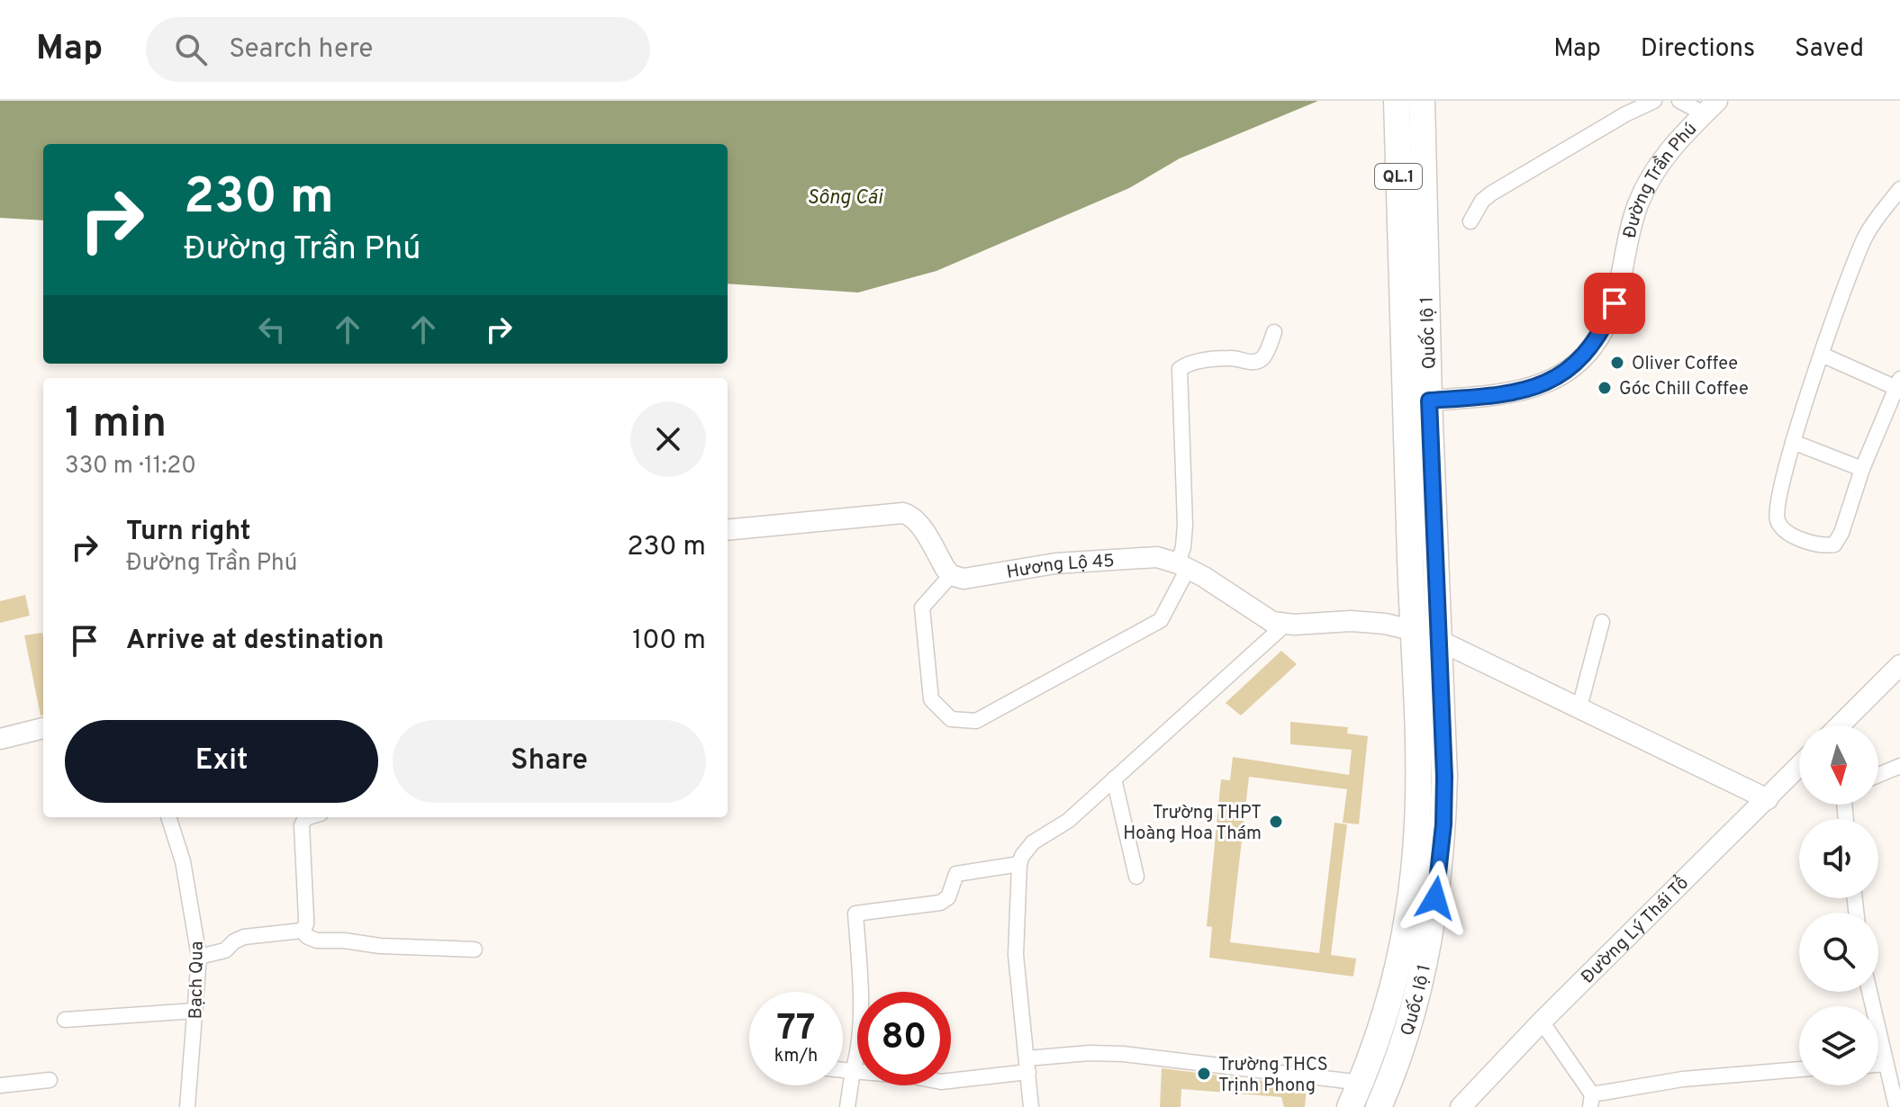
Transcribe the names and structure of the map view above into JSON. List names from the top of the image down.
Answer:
{
  "streets": {
    "highway": ["QL.1", "Quốc lộ 1"],
    "street": [
      "Đường Trần Phú",
      "Hương Lộ 45",
      "Đường Lý Thái Tổ",
      "Bạch Qua"
    ]
  },
  "crossings": [
    ["Đường Trần Phú", "Quốc lộ 1"],
    ["Quốc lộ 1", "Hương Lộ 45"],
    ["Hương Lộ 45", "Đường Lý Thái Tổ"]
  ],
  "water": ["Sông Cái"],
  "places": [
    "Oliver Coffee",
    "Góc Chill Coffee",
    "Trường THPT Hoàng Hoa Thám",
    "Trường THCS Trịnh Phong"
  ],
  "north": "bottom",
  "page": {
    "header": "Map",
    "search": "Search here",
    "nav": ["Map", "Directions", "Saved"],
    "turn": ["230 m", "Đường Trần Phú"],
    "heading": ["1 min", "330 m · 11:20"],
    "list": [
      {
        "name": "Turn right",
        "note": "Đường Trần Phú",
        "value": "230 m"
      },
      {
        "name": "Arrive at destination",
        "value": "100 m"
      }
    ],
    "buttons": ["Exit", "Share"],
    "speed": "77 km/h",
    "limit": "80"
  }
}
